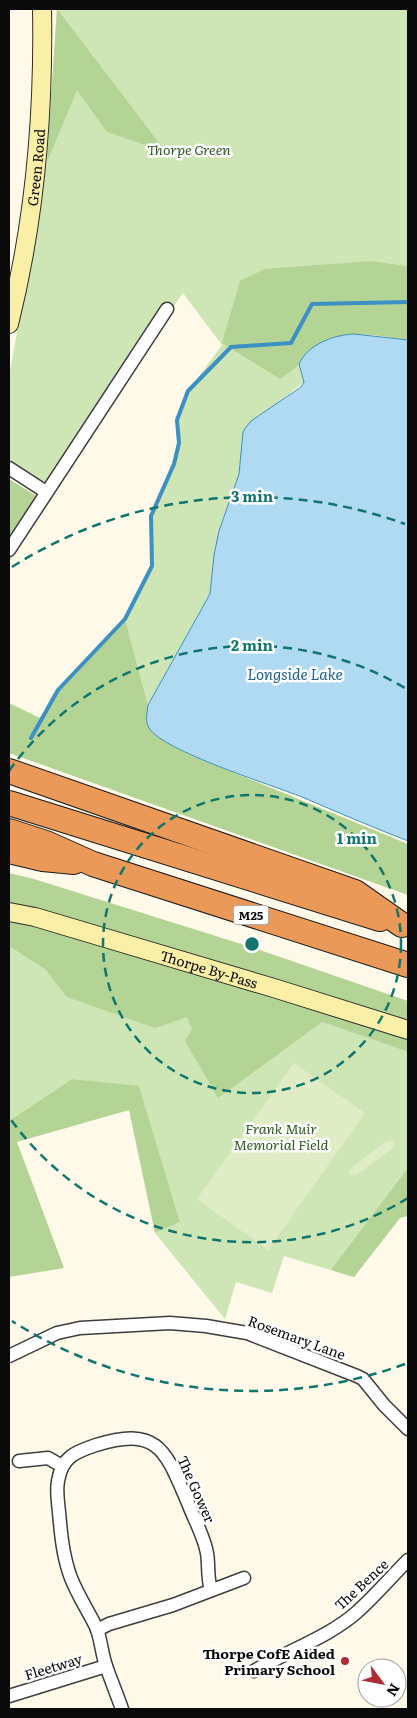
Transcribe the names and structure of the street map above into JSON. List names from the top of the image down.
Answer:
{
  "streets": {
    "highway": ["M25"],
    "main road": ["Green Road", "Thorpe By-Pass"],
    "street": [
      "Rosemary Lane",
      "The Gower",
      "The Bence",
      "Fleetway"
    ]
  },
  "water": ["Longside Lake"],
  "parks": ["Thorpe Green", "Frank Muir Memorial Field"],
  "places": ["Thorpe CofE Aided Primary School"],
  "north": "bottom right",
  "rings": ["3 min", "2 min", "1 min"]
}
